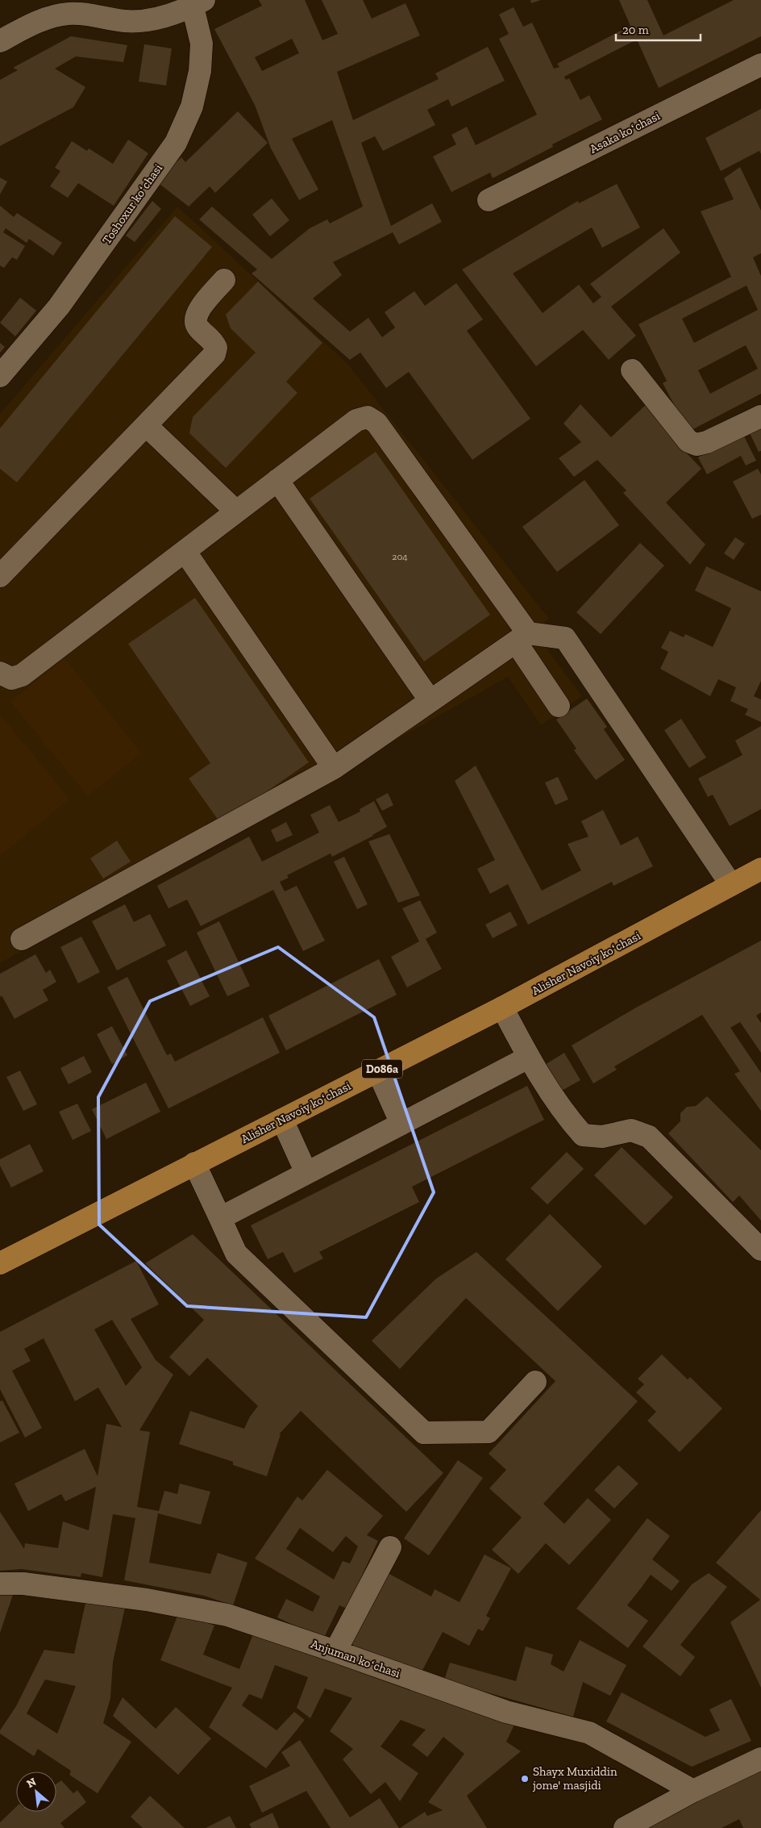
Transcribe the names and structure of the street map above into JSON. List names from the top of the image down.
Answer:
{
  "streets": {
    "main road": ["Alisher Navoiy koʻchasi", "D086a"],
    "street": ["Asaka koʻchasi", "Toshoxur koʻchasi", "Anjuman koʻchasi"]
  },
  "places": ["Shayx Muxiddin jome' masjidi"],
  "house_numbers": ["204"],
  "scale_bar": "20 m",
  "north": "top left"
}
